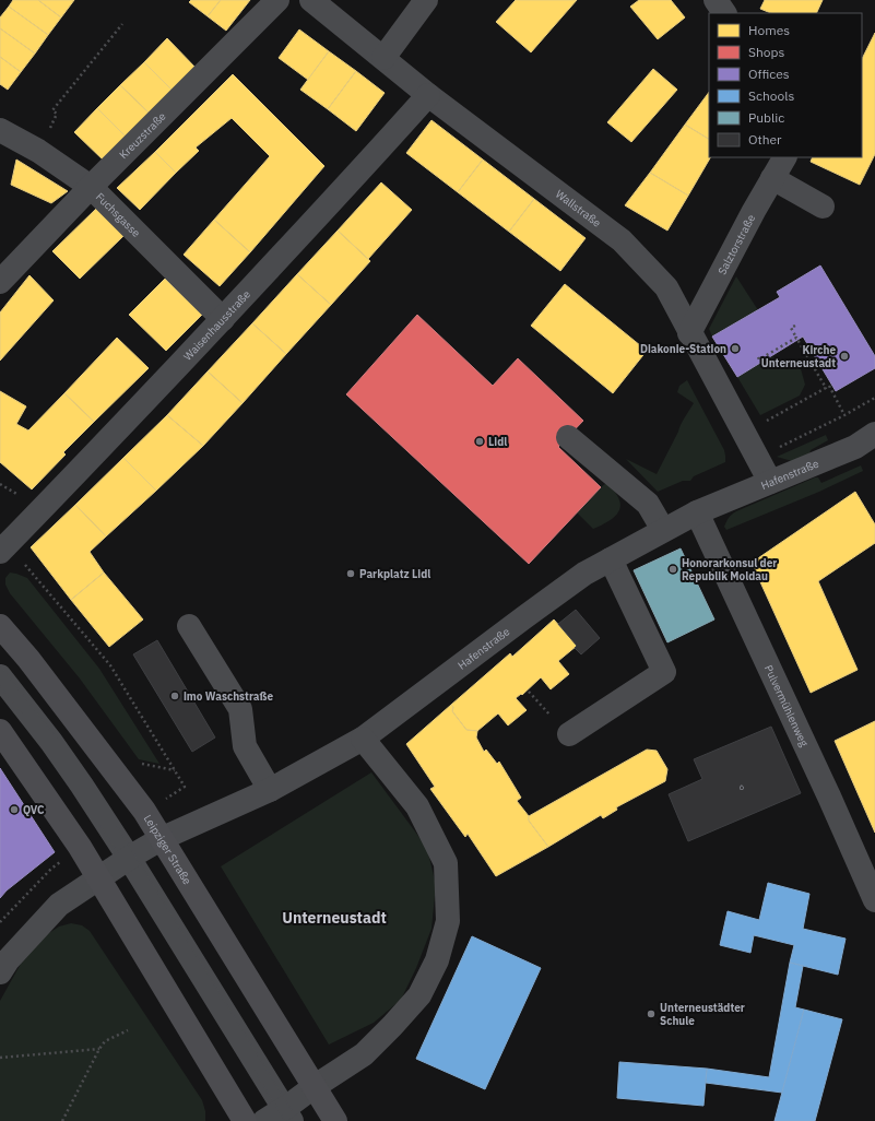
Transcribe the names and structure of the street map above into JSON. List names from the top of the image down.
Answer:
{
  "streets": {
    "main road": ["Leipziger Straße"],
    "street": [
      "Kreuzstraße",
      "Wallstraße",
      "Fuchsgasse",
      "Salztorstraße",
      "Waisenhausstraße",
      "Hafenstraße",
      "Pulvermühlenweg"
    ]
  },
  "crossings": [
    ["Kreuzstraße", "Fuchsgasse"],
    ["Wallstraße", "Salztorstraße"],
    ["Wallstraße", "Waisenhausstraße"],
    ["Wallstraße", "Hafenstraße"],
    ["Fuchsgasse", "Waisenhausstraße"],
    ["Hafenstraße", "Pulvermühlenweg"],
    ["Hafenstraße", "Leipziger Straße"]
  ],
  "districts": ["Unterneustadt"],
  "places": [
    "Diakonie-Station",
    "Kirche Unterneustadt",
    "Lidl",
    "Honorarkonsul der Republik Moldau",
    "Parkplatz Lidl",
    "imo Waschstraße",
    "QVC",
    "Unterneustädter Schule"
  ],
  "house_numbers": ["6"],
  "legend": [
    "Homes",
    "Shops",
    "Offices",
    "Schools",
    "Public",
    "Other"
  ]
}
